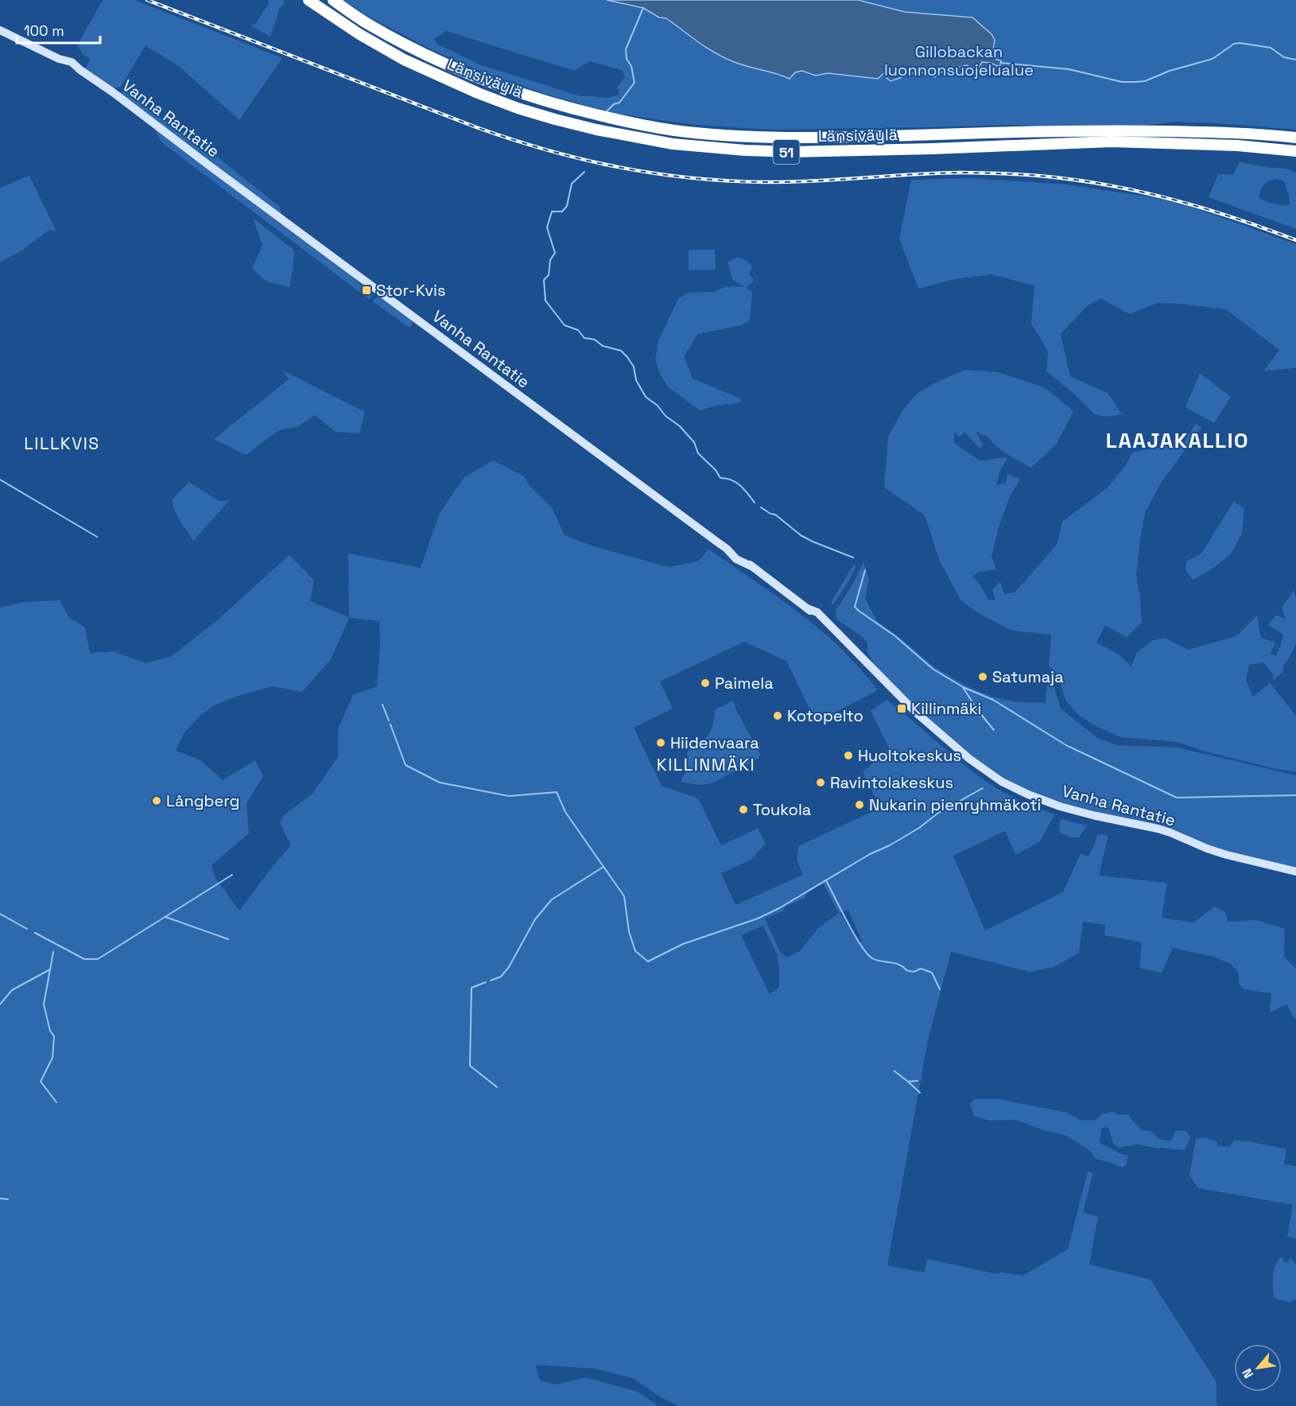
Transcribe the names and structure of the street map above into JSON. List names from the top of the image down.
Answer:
{
  "streets": {
    "highway": ["Länsiväylä", "51"],
    "main road": ["Vanha Rantatie"]
  },
  "districts": ["LAAJAKALLIO", "LILLKVIS", "KILLINMÄKI"],
  "parks": ["Gillobackan luonnonsuojelualue"],
  "places": {
    "transit": ["Stor-Kvis", "Killinmäki"],
    "other": [
      "Satumaja",
      "Paimela",
      "Kotopelto",
      "Hiidenvaara",
      "Huoltokeskus",
      "Ravintolakeskus",
      "Långberg",
      "Nukarin pienryhmäkoti",
      "Toukola"
    ]
  },
  "scale_bar": "100 m",
  "north": "bottom left"
}
